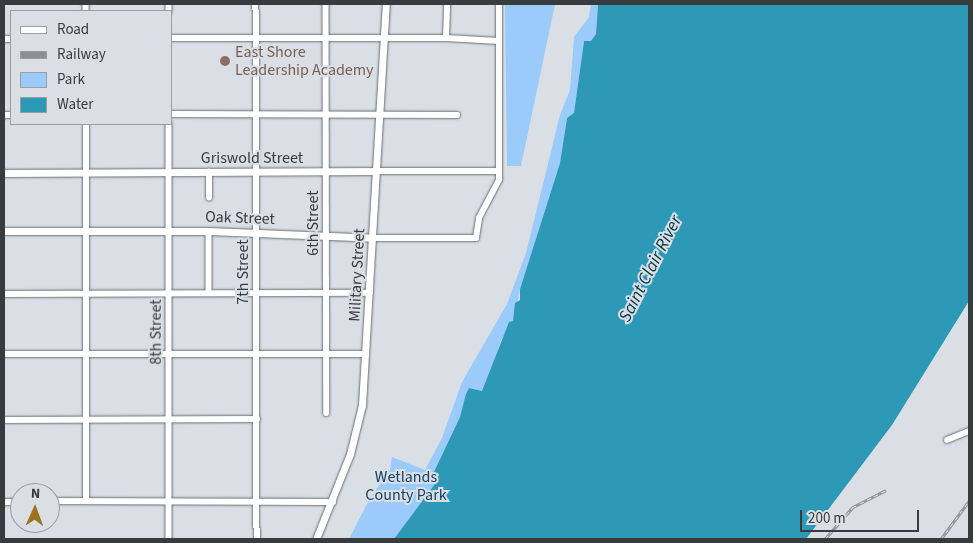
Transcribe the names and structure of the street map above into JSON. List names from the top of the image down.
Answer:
{
  "streets": {
    "main road": ["Griswold Street", "Oak Street", "Military Street"],
    "street": ["6th Street", "7th Street", "8th Street"]
  },
  "crossings": [
    ["Griswold Street", "Oak Street"],
    ["Griswold Street", "6th Street"],
    ["Griswold Street", "7th Street"],
    ["Griswold Street", "Military Street"],
    ["Griswold Street", "8th Street"],
    ["Oak Street", "6th Street"],
    ["Oak Street", "7th Street"],
    ["Oak Street", "Military Street"],
    ["Oak Street", "8th Street"]
  ],
  "water": ["Saint Clair River"],
  "parks": ["Wetlands County Park"],
  "places": ["East Shore Leadership Academy"],
  "legend": [
    "Road",
    "Railway",
    "Park",
    "Water"
  ],
  "scale_bar": "200 m",
  "north": "top"
}
